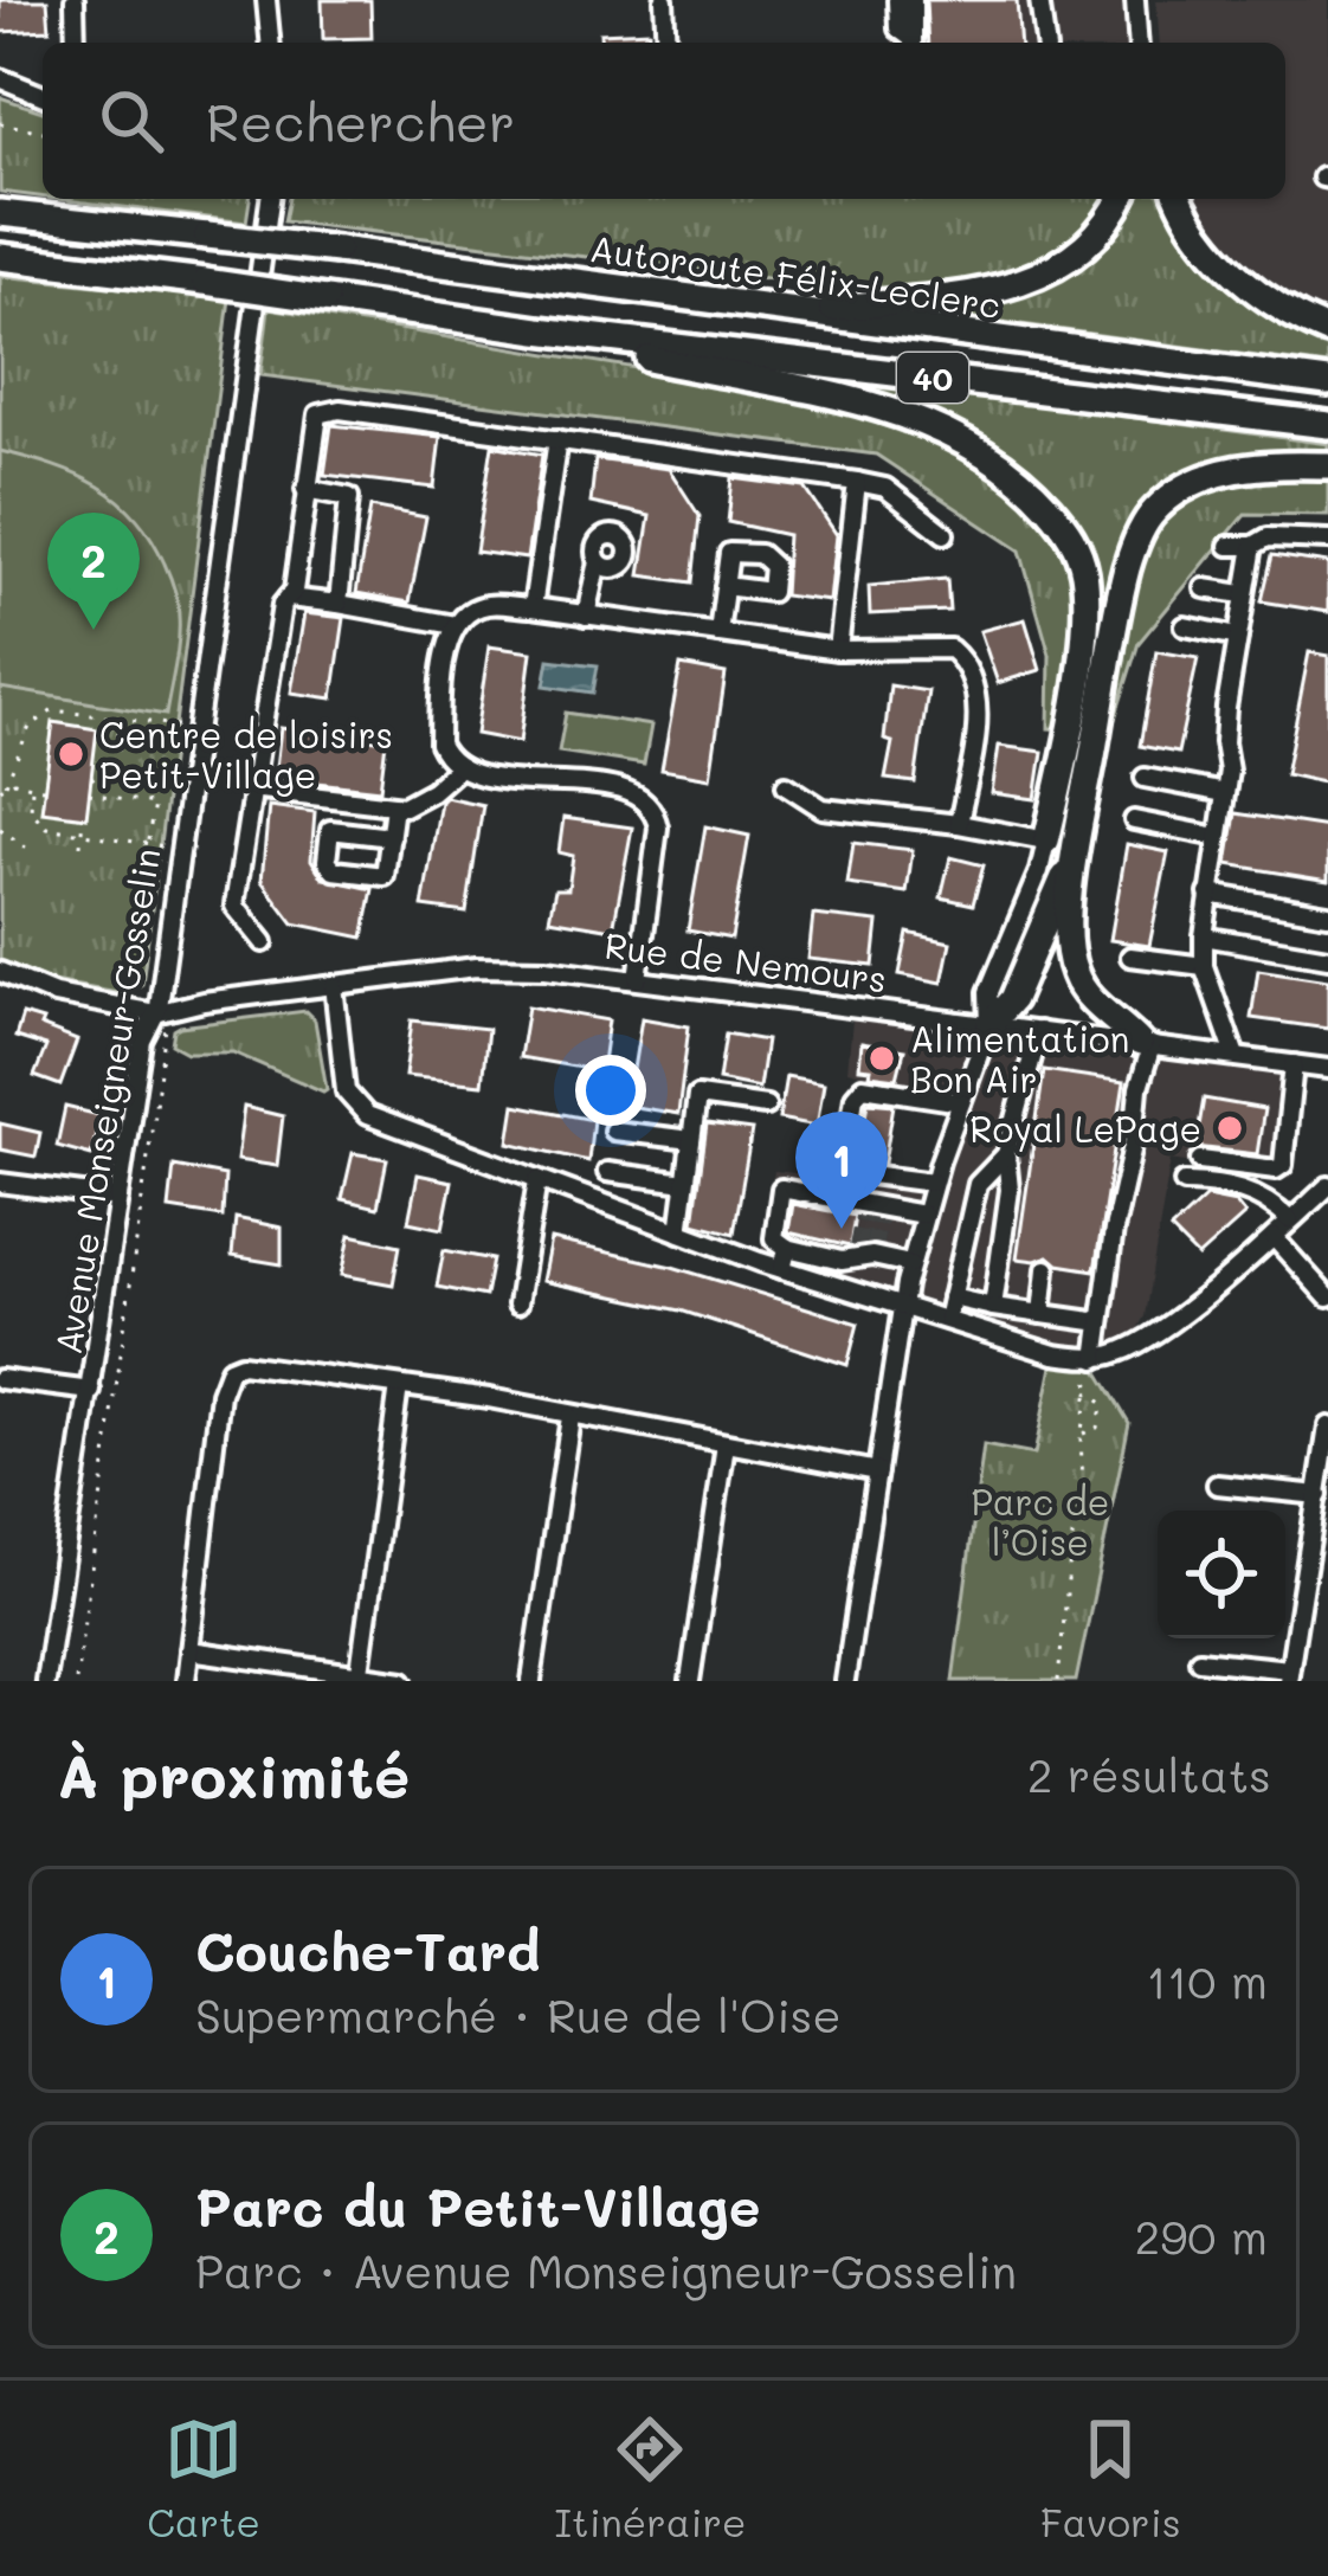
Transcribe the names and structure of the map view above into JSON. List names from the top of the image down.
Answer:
{
  "streets": {
    "highway": ["Autoroute Félix-Leclerc", "40"],
    "street": ["Rue de Nemours", "Avenue Monseigneur-Gosselin"]
  },
  "crossings": [
    ["Rue de Nemours", "Avenue Monseigneur-Gosselin"]
  ],
  "parks": ["Parc de l’Oise"],
  "places": ["Centre de loisirs Petit-Village", "Alimentation Bon Air", "Royal LePage"],
  "page": {
    "search": "Rechercher",
    "pins": ["2", "1"],
    "heading": ["À proximité", "2 résultats"],
    "list": [
      {
        "mark": "1",
        "name": "Couche-Tard",
        "note": "Supermarché · Rue de l'Oise",
        "value": "110 m"
      },
      {
        "mark": "2",
        "name": "Parc du Petit-Village",
        "note": "Parc · Avenue Monseigneur-Gosselin",
        "value": "290 m"
      }
    ],
    "nav": ["Carte", "Itinéraire", "Favoris"]
  }
}
